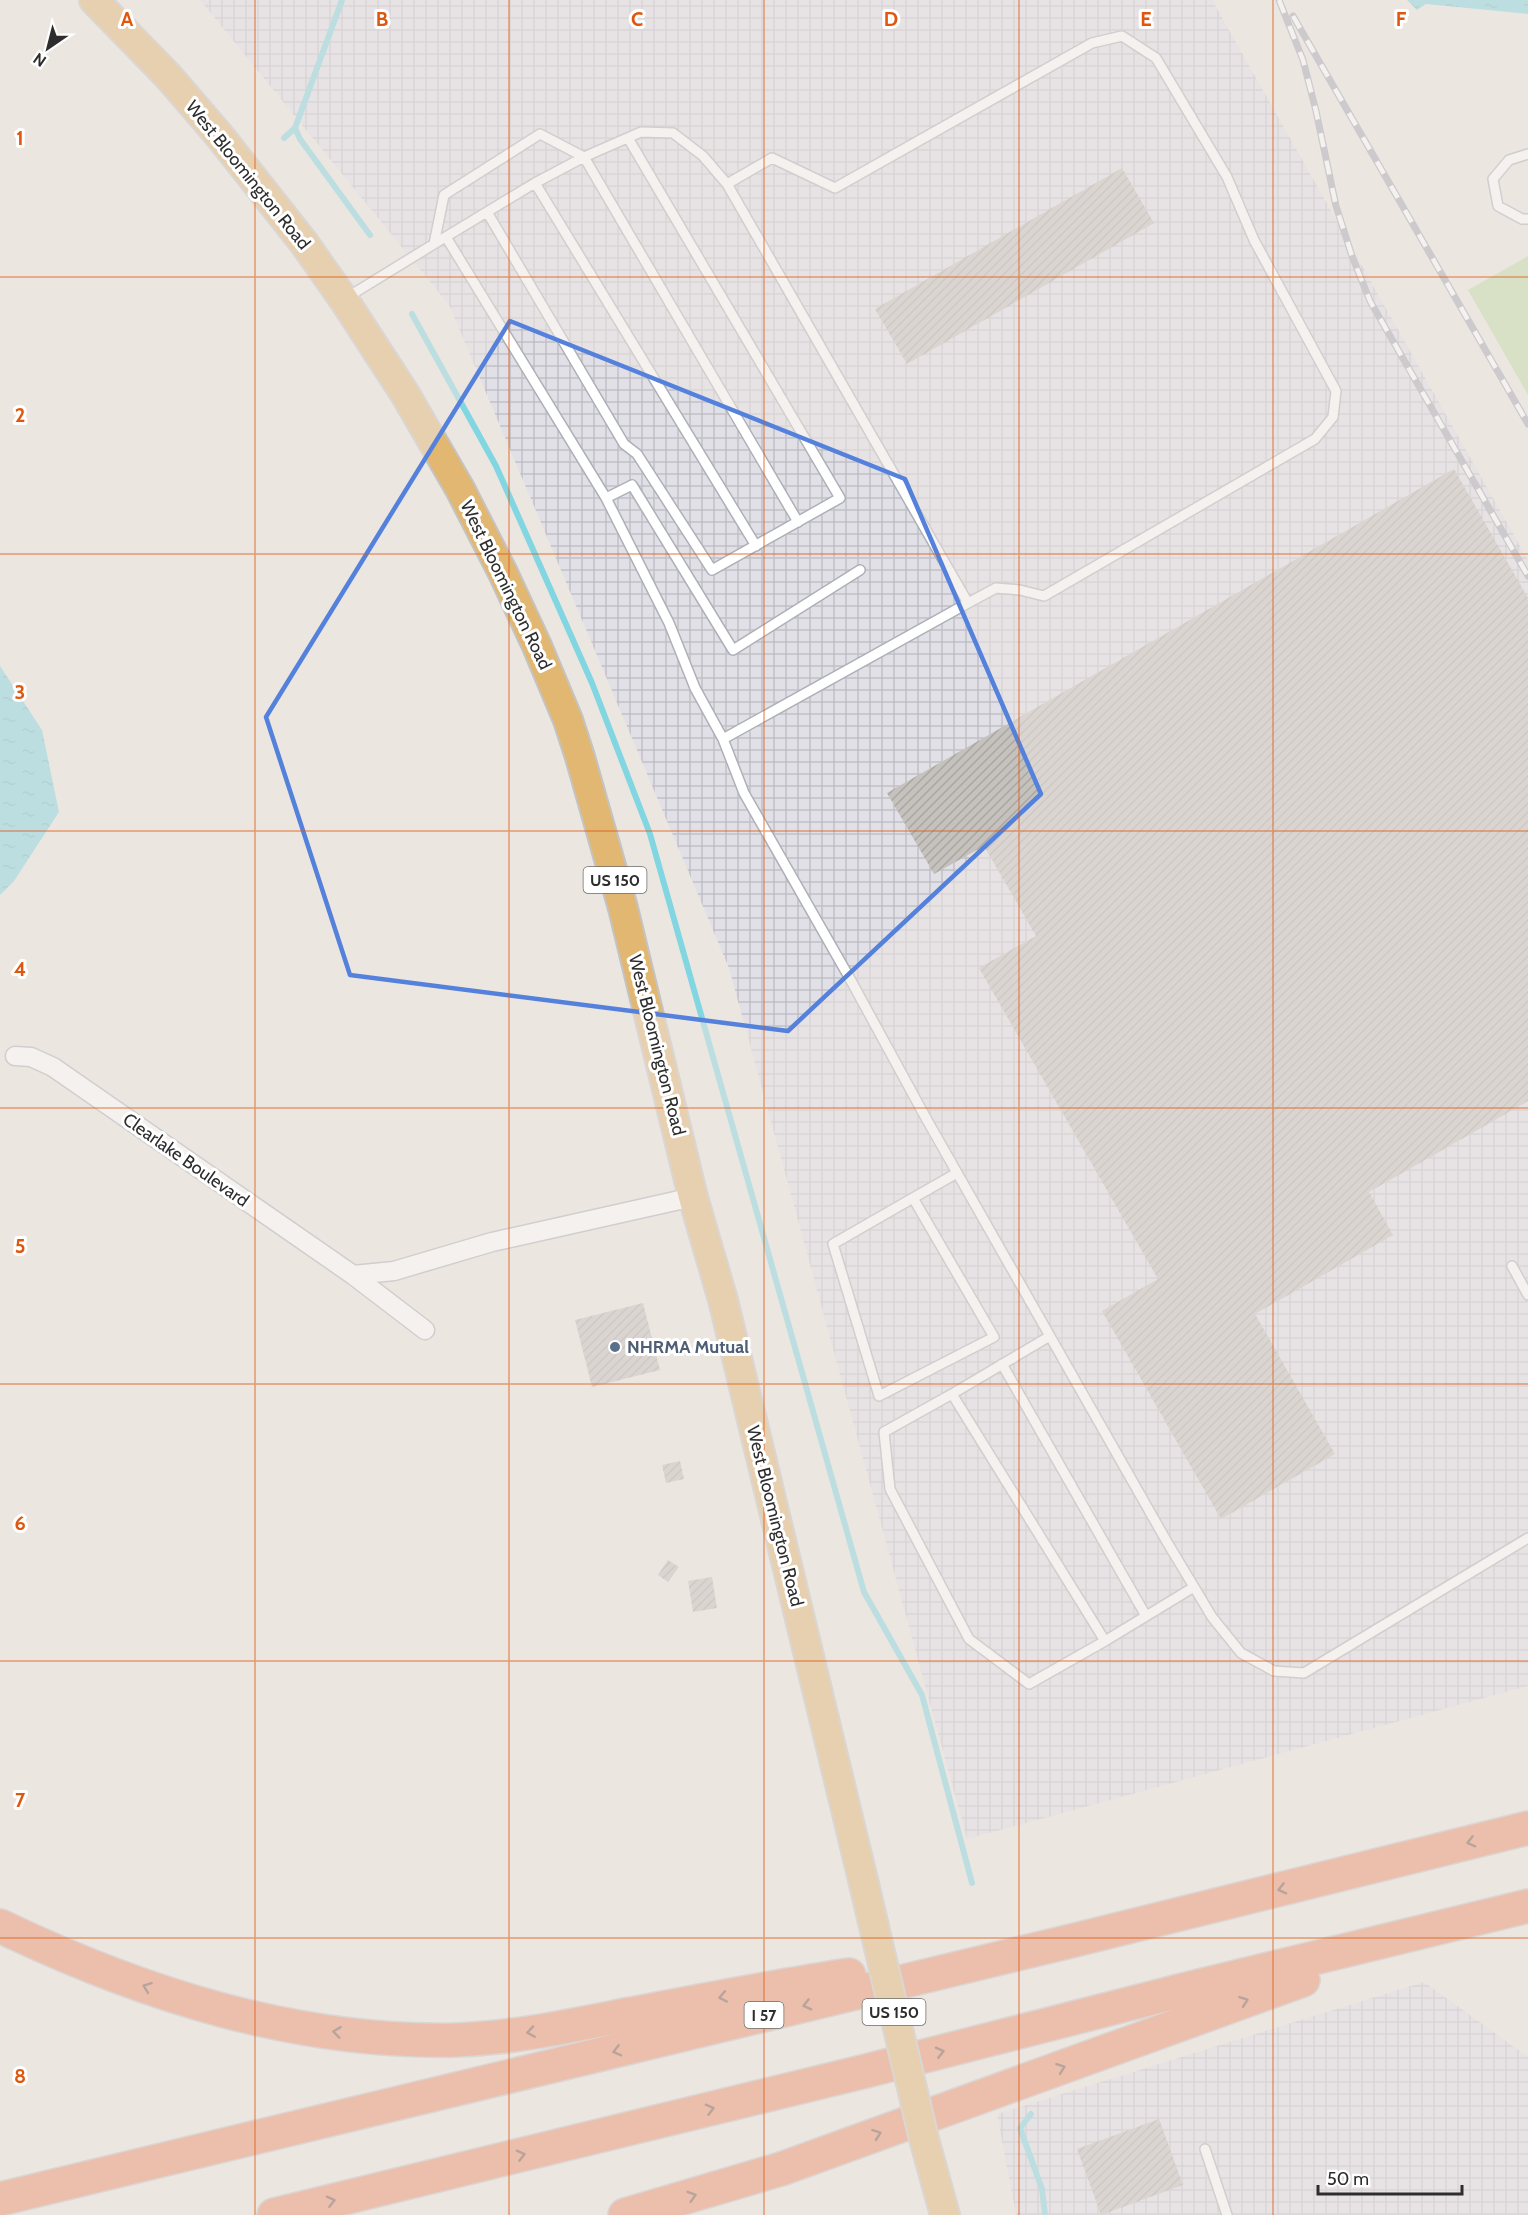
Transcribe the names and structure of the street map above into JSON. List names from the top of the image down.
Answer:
{
  "streets": {
    "highway": ["I 57"],
    "main road": ["West Bloomington Road", "US 150"],
    "street": ["Clearlake Boulevard"]
  },
  "places": ["NHRMA Mutual"],
  "scale_bar": "50 m",
  "north": "bottom left",
  "grid": {
    "columns": [
      "A",
      "B",
      "C",
      "D",
      "E",
      "F"
    ],
    "rows": [
      "1",
      "2",
      "3",
      "4",
      "5",
      "6",
      "7",
      "8"
    ]
  }
}
